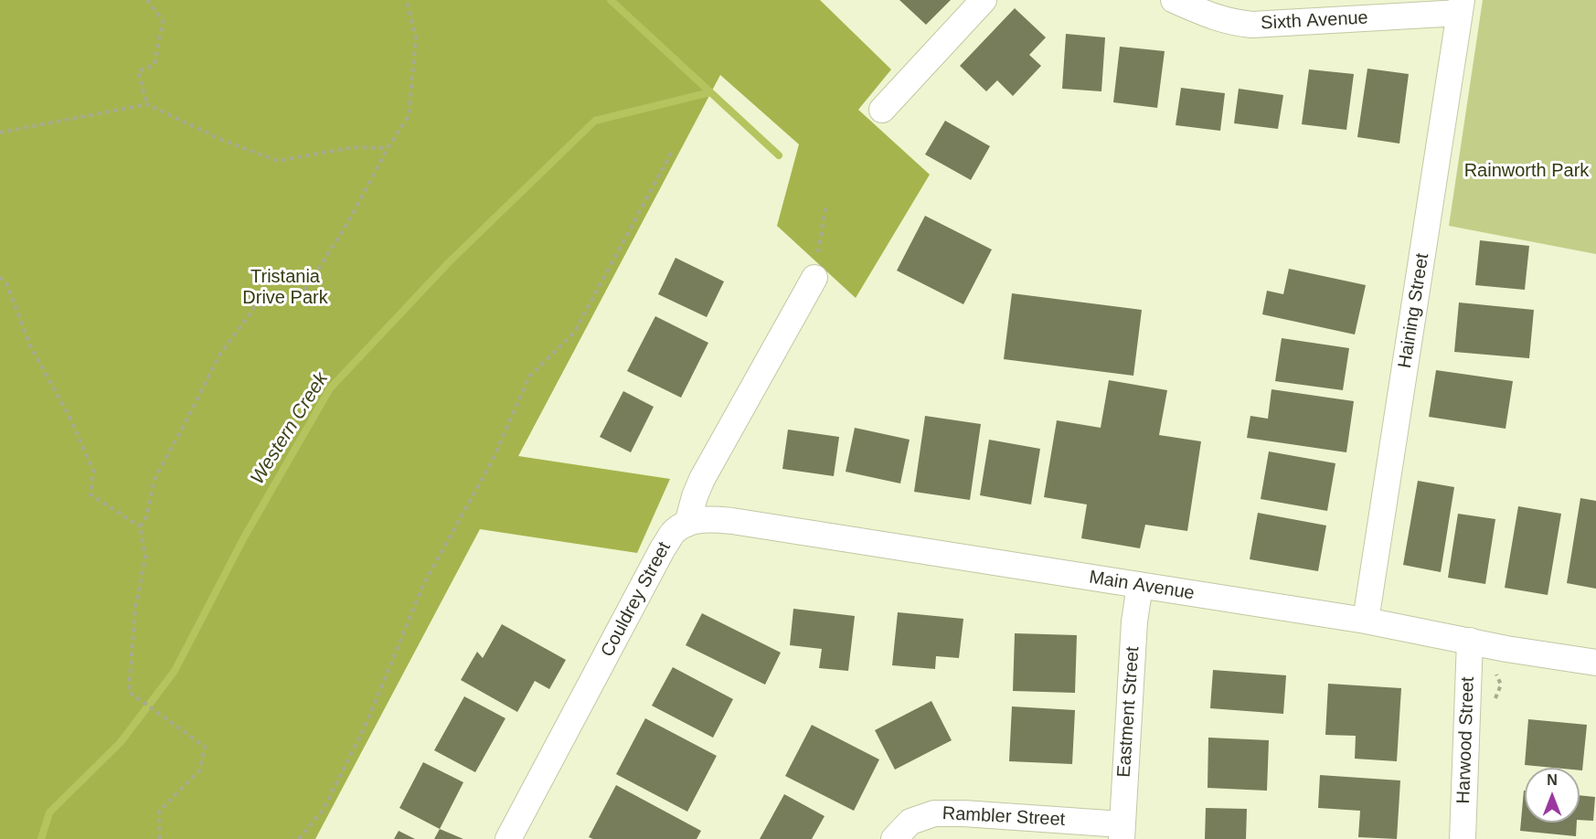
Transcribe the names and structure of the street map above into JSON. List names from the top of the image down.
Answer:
{
  "streets": {
    "street": [
      "Sixth Avenue",
      "Haining Street",
      "Main Avenue",
      "Couldrey Street",
      "Eastment Street",
      "Harwood Street",
      "Rambler Street"
    ]
  },
  "crossings": [
    ["Sixth Avenue", "Haining Street"],
    ["Haining Street", "Main Avenue"],
    ["Main Avenue", "Couldrey Street"],
    ["Main Avenue", "Eastment Street"],
    ["Main Avenue", "Harwood Street"],
    ["Eastment Street", "Rambler Street"]
  ],
  "water": ["Western Creek"],
  "parks": ["Rainworth Park", "Tristania Drive Park"],
  "north": "top"
}
